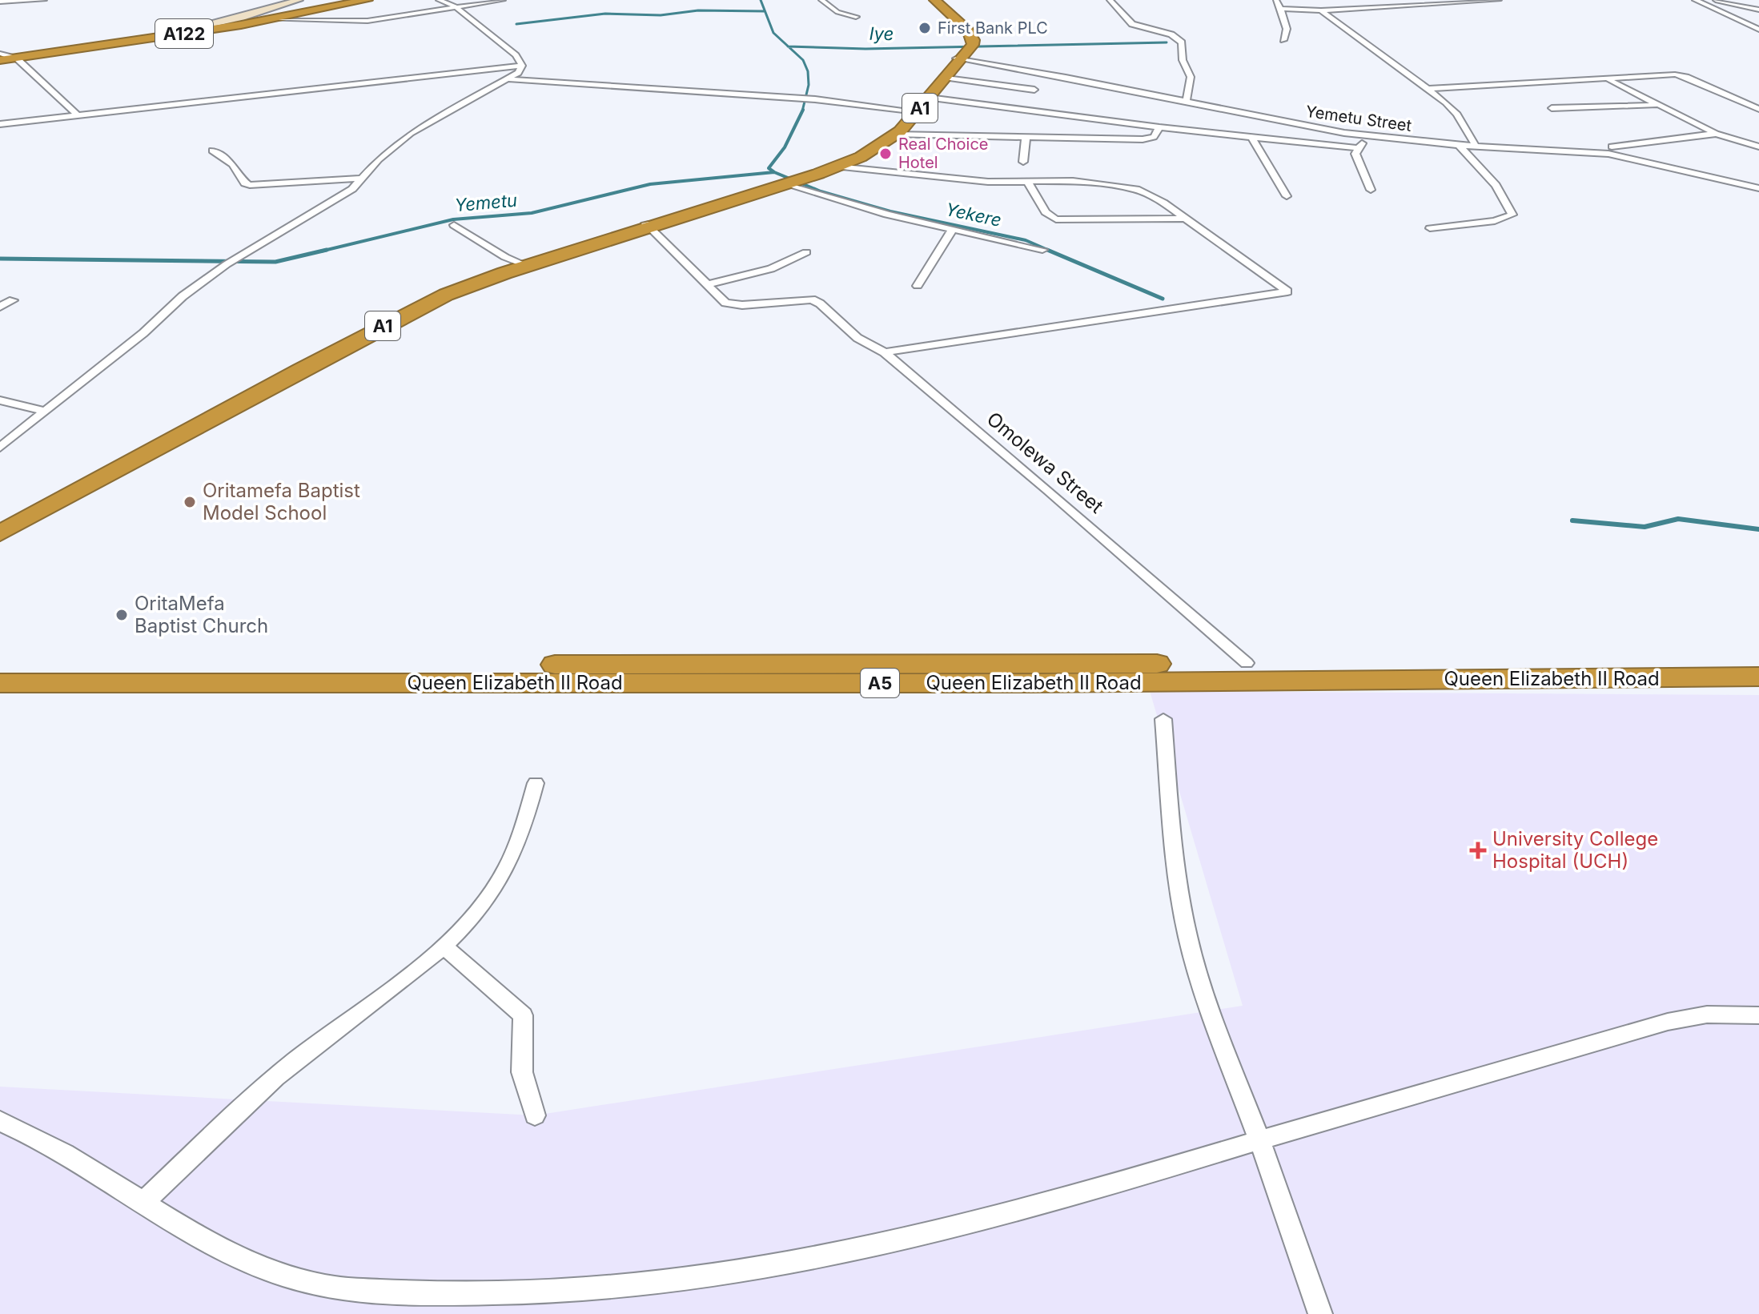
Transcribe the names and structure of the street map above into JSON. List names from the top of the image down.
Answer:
{
  "streets": {
    "highway": [
      "A122",
      "A1",
      "Queen Elizabeth II Road",
      "A5"
    ],
    "street": ["Yemetu Street", "Omolewa Street"]
  },
  "crossings": [
    ["A1", "Yemetu Street"],
    ["Omolewa Street", "Queen Elizabeth II Road"]
  ],
  "water": ["Iye", "Yemetu", "Yekere"],
  "places": {
    "other": [
      "First Bank PLC",
      "Real Choice Hotel",
      "Oritamefa Baptist Model School",
      "OritaMefa Baptist Church"
    ],
    "health": ["University College Hospital (UCH)"]
  }
}
